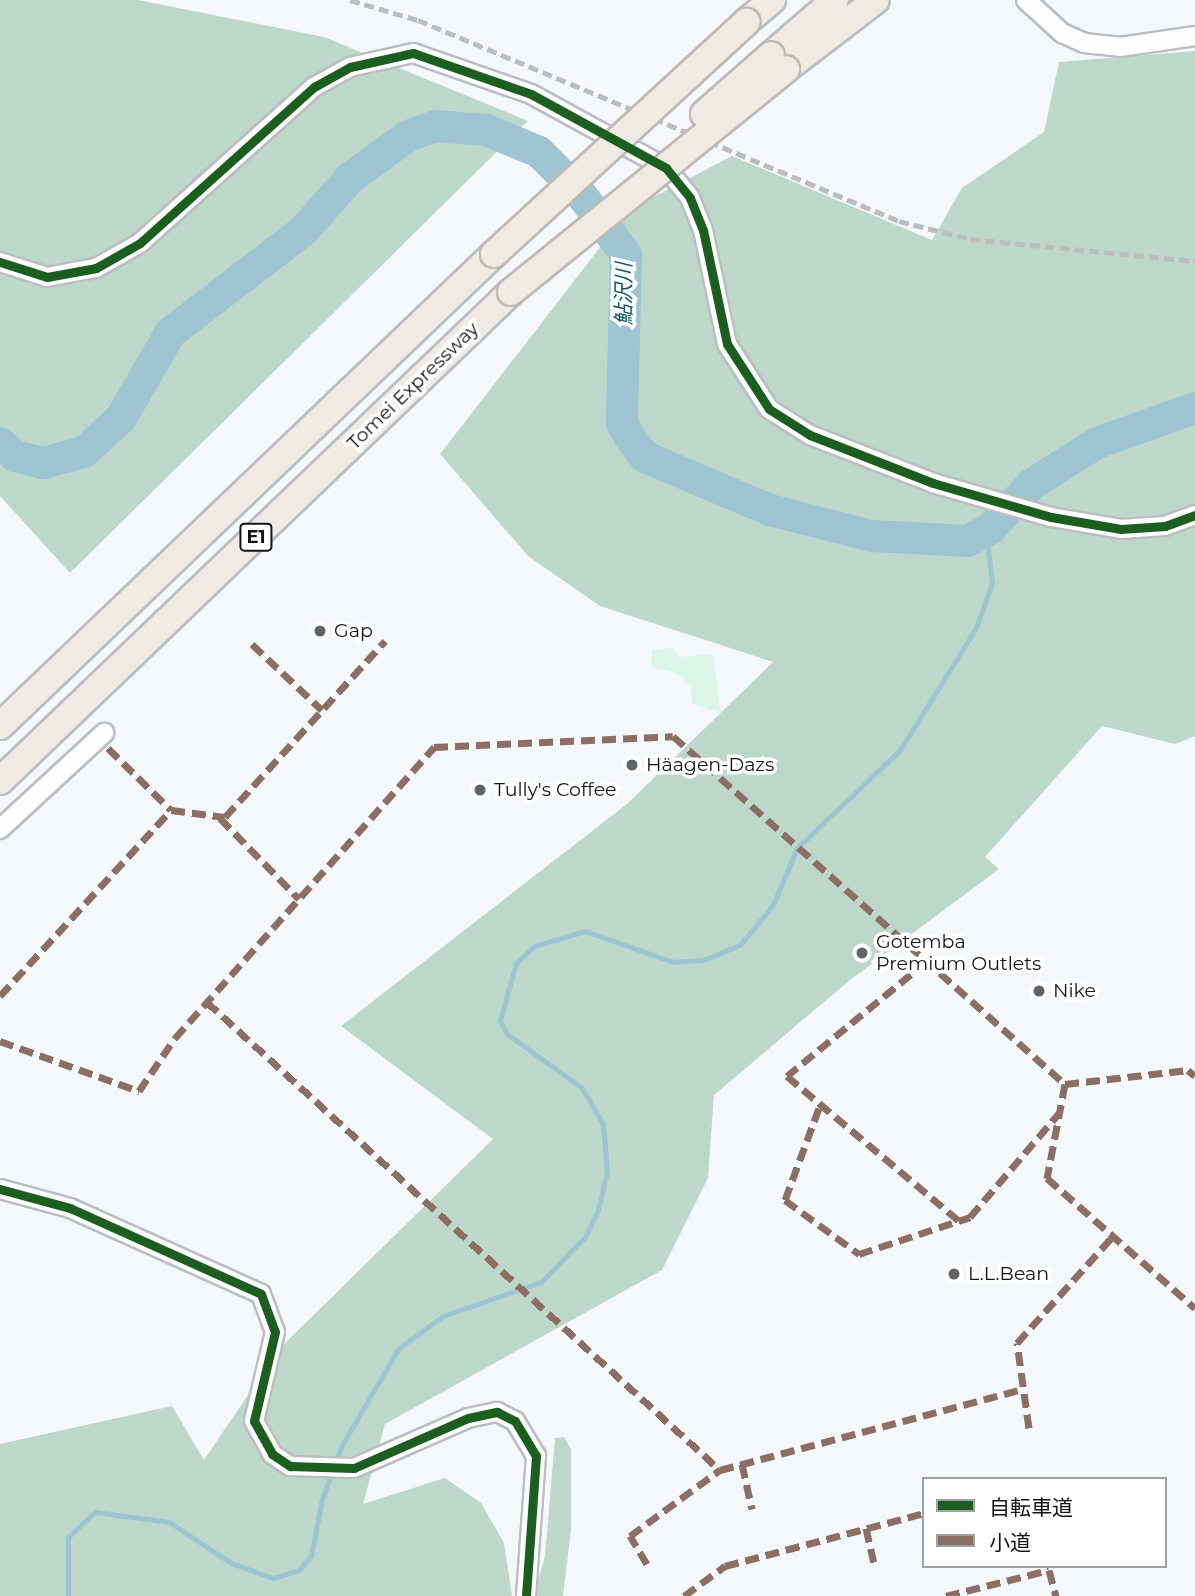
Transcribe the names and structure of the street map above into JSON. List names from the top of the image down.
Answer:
{
  "streets": {
    "highway": ["Tomei Expressway", "E1"]
  },
  "water": ["鮎沢川"],
  "places": [
    "Gap",
    "Häagen-Dazs",
    "Tully's Coffee",
    "Gotemba Premium Outlets",
    "Nike",
    "L.L.Bean"
  ],
  "legend": ["自転車道", "小道"]
}
